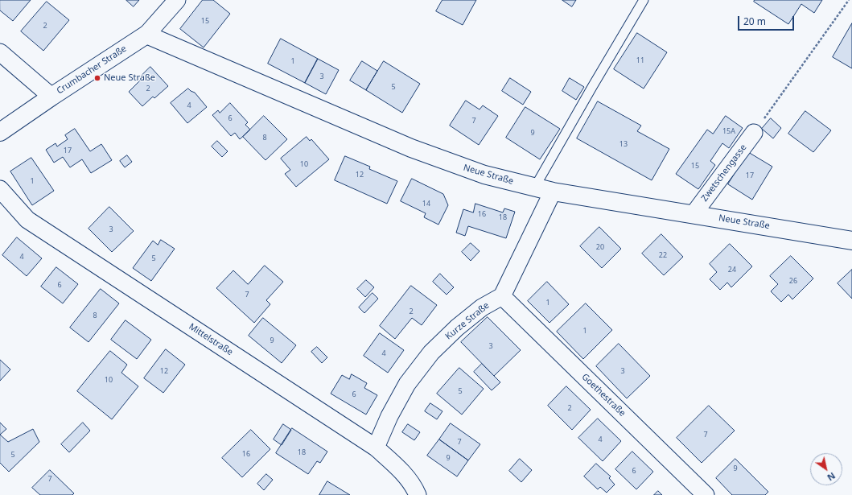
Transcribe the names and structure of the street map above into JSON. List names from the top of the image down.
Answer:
{
  "streets": {
    "street": [
      "Crumbacher Straße",
      "Zwetschengasse",
      "Neue Straße",
      "Kurze Straße",
      "Mittelstraße",
      "Goethestraße"
    ]
  },
  "crossings": [
    ["Crumbacher Straße", "Neue Straße"],
    ["Zwetschengasse", "Neue Straße"],
    ["Kurze Straße", "Mittelstraße"],
    ["Kurze Straße", "Goethestraße"]
  ],
  "places": ["Neue Straße"],
  "house_numbers": [
    "15",
    "2",
    "11",
    "1",
    "3",
    "5",
    "2",
    "4",
    "6",
    "7",
    "15A",
    "9",
    "8",
    "13",
    "17",
    "10",
    "15",
    "12",
    "17",
    "1",
    "14",
    "16",
    "18",
    "3",
    "20",
    "22",
    "4",
    "5",
    "24",
    "26",
    "6",
    "7",
    "1",
    "2",
    "8",
    "1",
    "9",
    "3",
    "4",
    "12",
    "3",
    "10",
    "5",
    "6",
    "2",
    "7",
    "4",
    "7",
    "18",
    "16",
    "5",
    "9",
    "9",
    "6",
    "7"
  ],
  "scale_bar": "20 m",
  "north": "bottom right"
}
